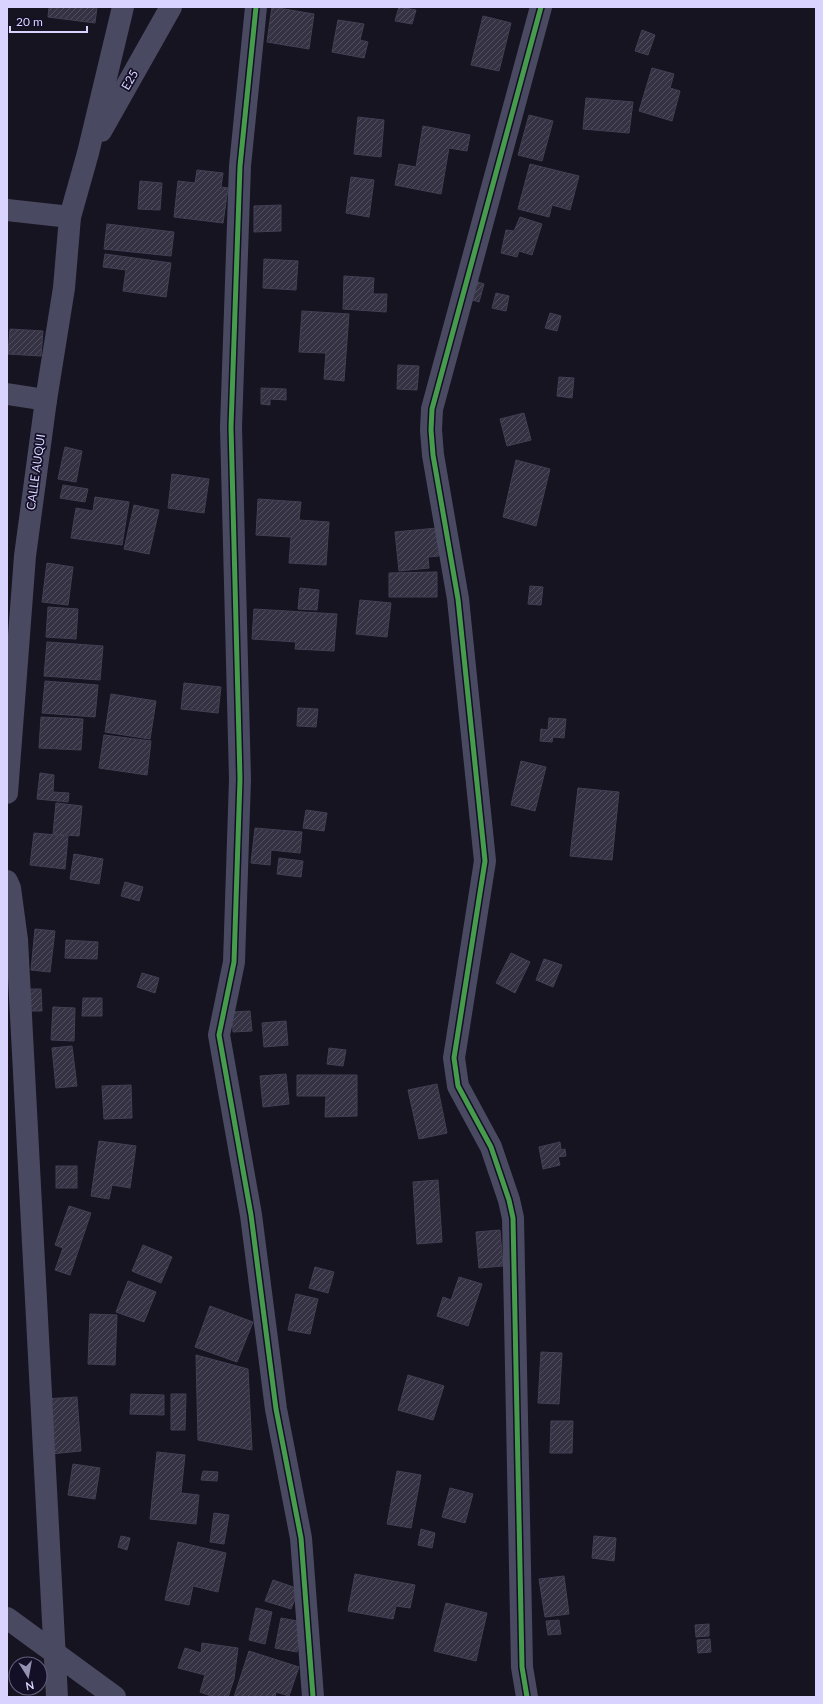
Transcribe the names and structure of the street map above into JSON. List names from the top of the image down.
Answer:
{
  "streets": {
    "street": ["E25", "CALLE AUQUI"]
  },
  "crossings": [
    ["E25", "CALLE AUQUI"]
  ],
  "scale_bar": "20 m",
  "north": "bottom"
}
